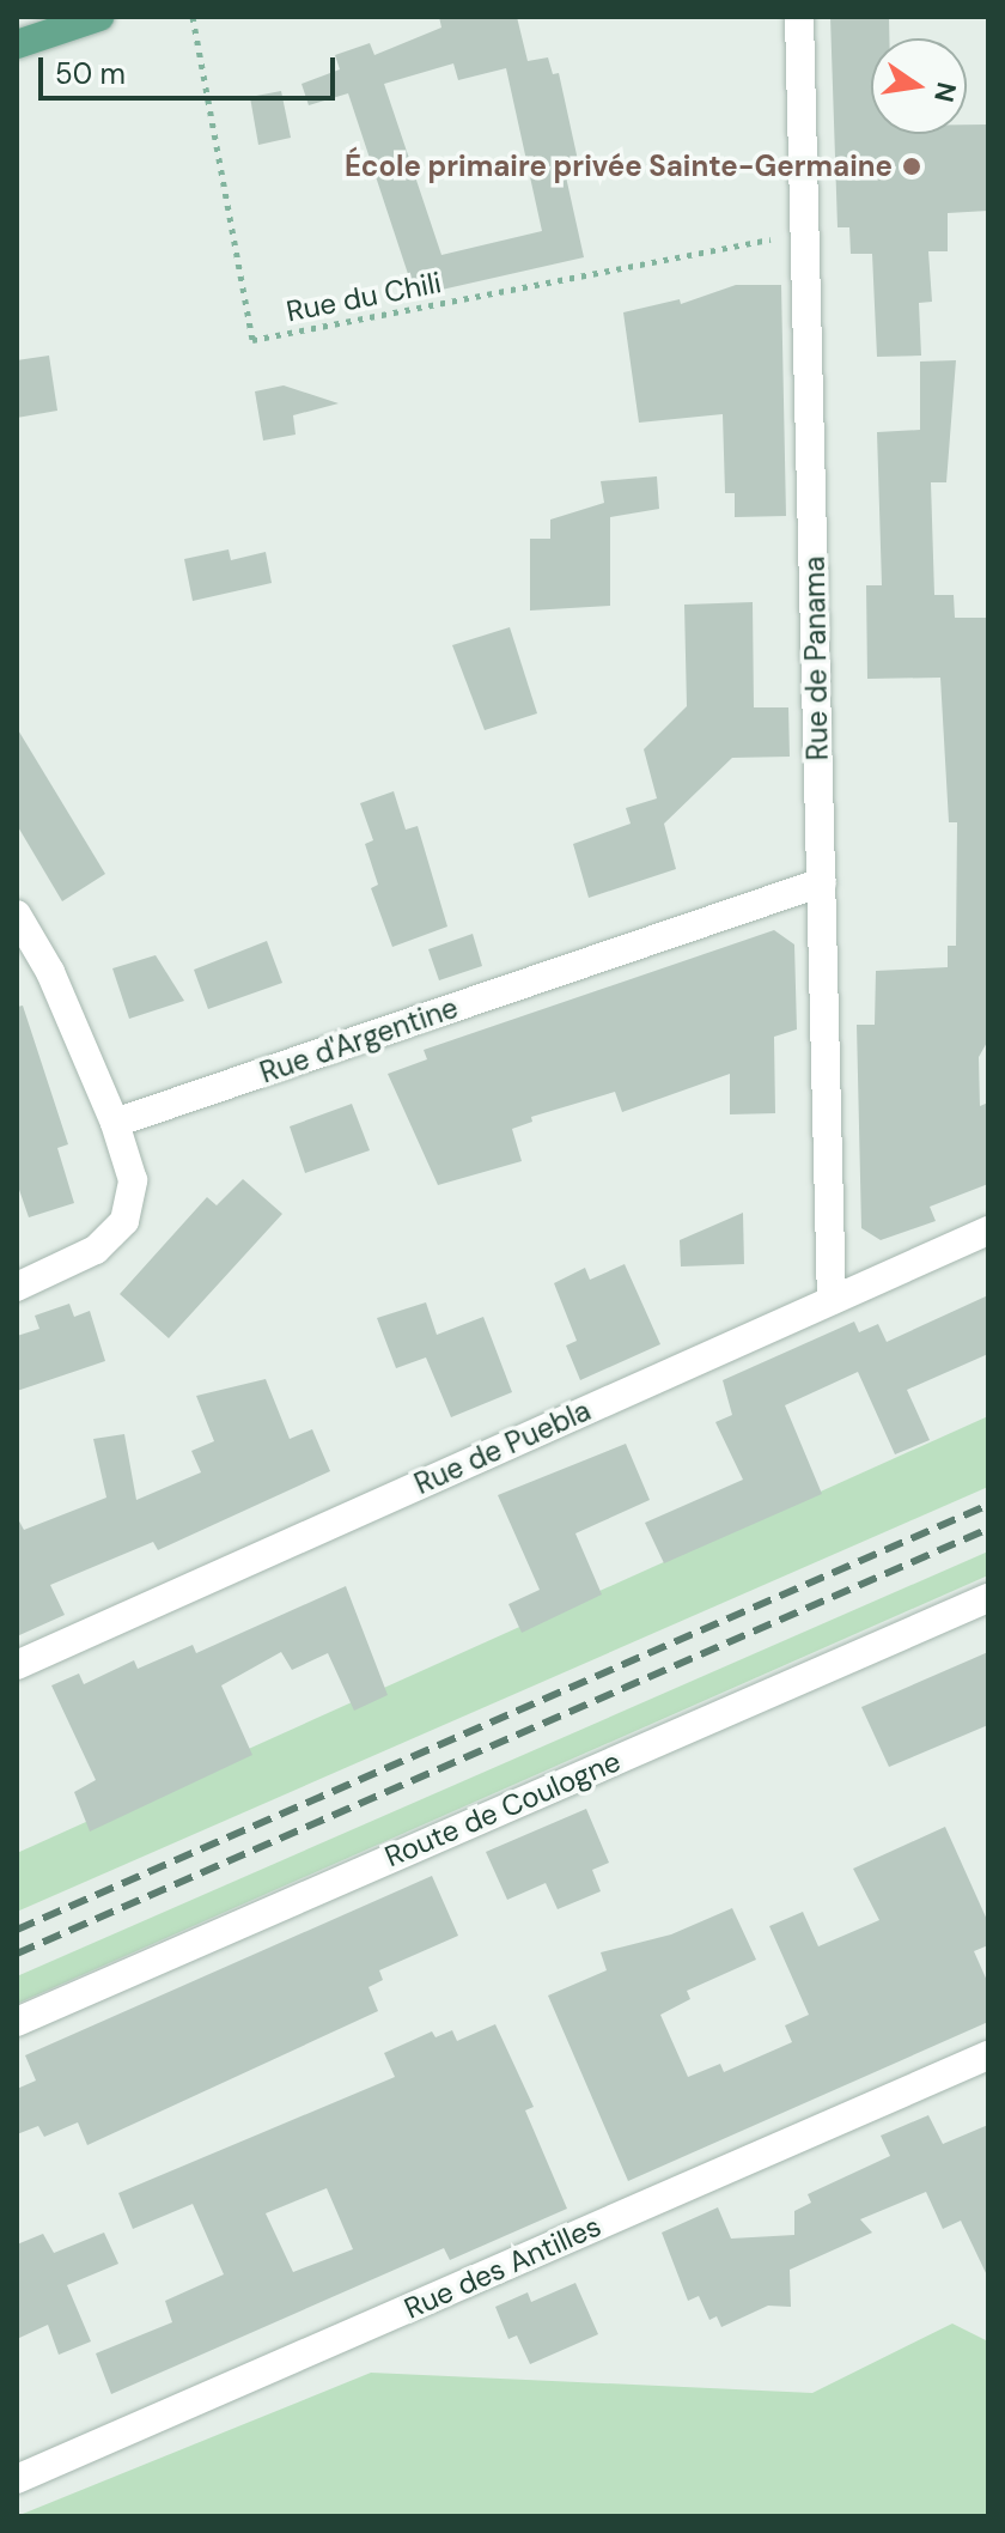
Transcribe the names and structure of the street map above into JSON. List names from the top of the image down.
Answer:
{
  "streets": {
    "street": [
      "Rue de Panama",
      "Rue d'Argentine",
      "Rue de Puebla",
      "Route de Coulogne",
      "Rue des Antilles"
    ],
    "path": ["Rue du Chili"]
  },
  "crossings": [
    ["Rue du Chili", "Rue de Panama"],
    ["Rue de Panama", "Rue d'Argentine"],
    ["Rue de Panama", "Rue de Puebla"]
  ],
  "places": ["École primaire privée Sainte-Germaine"],
  "scale_bar": "50 m",
  "north": "right"
}
